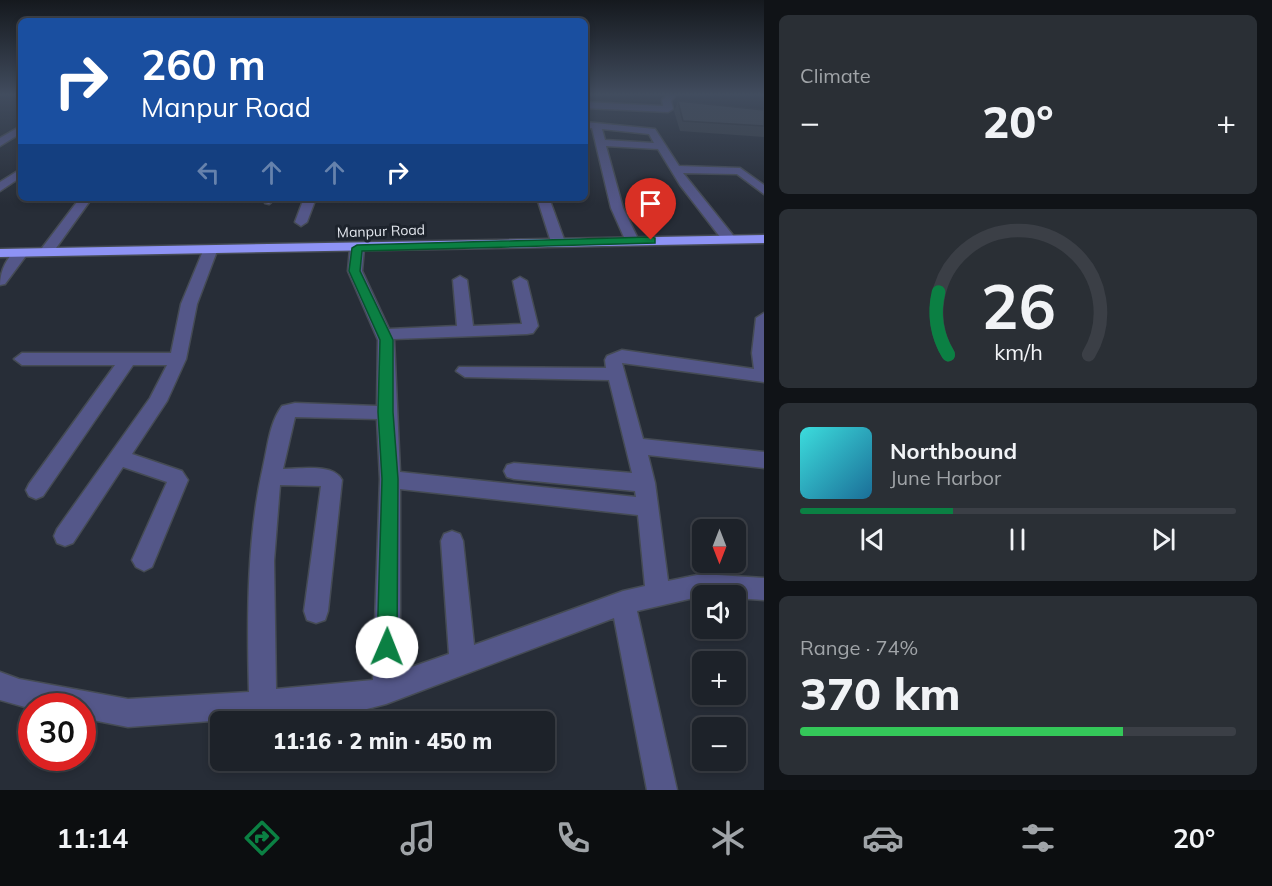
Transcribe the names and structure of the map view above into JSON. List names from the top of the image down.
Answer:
{
  "streets": {
    "highway": ["Manpur Road"]
  },
  "north": "bottom",
  "page": {
    "tile": [
      "Climate",
      ["Range · 74%", "370 km"]
    ],
    "turn": ["260 m", "Manpur Road"],
    "heat": ["−", "20°", "+"],
    "song": ["Northbound", "June Harbor"],
    "map_buttons": ["+", "−"],
    "limit": "30",
    "trip": "11:16 · 2 min · 450 m",
    "tabs": ["11:14", "20°"],
    "gauge": ["26", "km/h"]
  }
}
